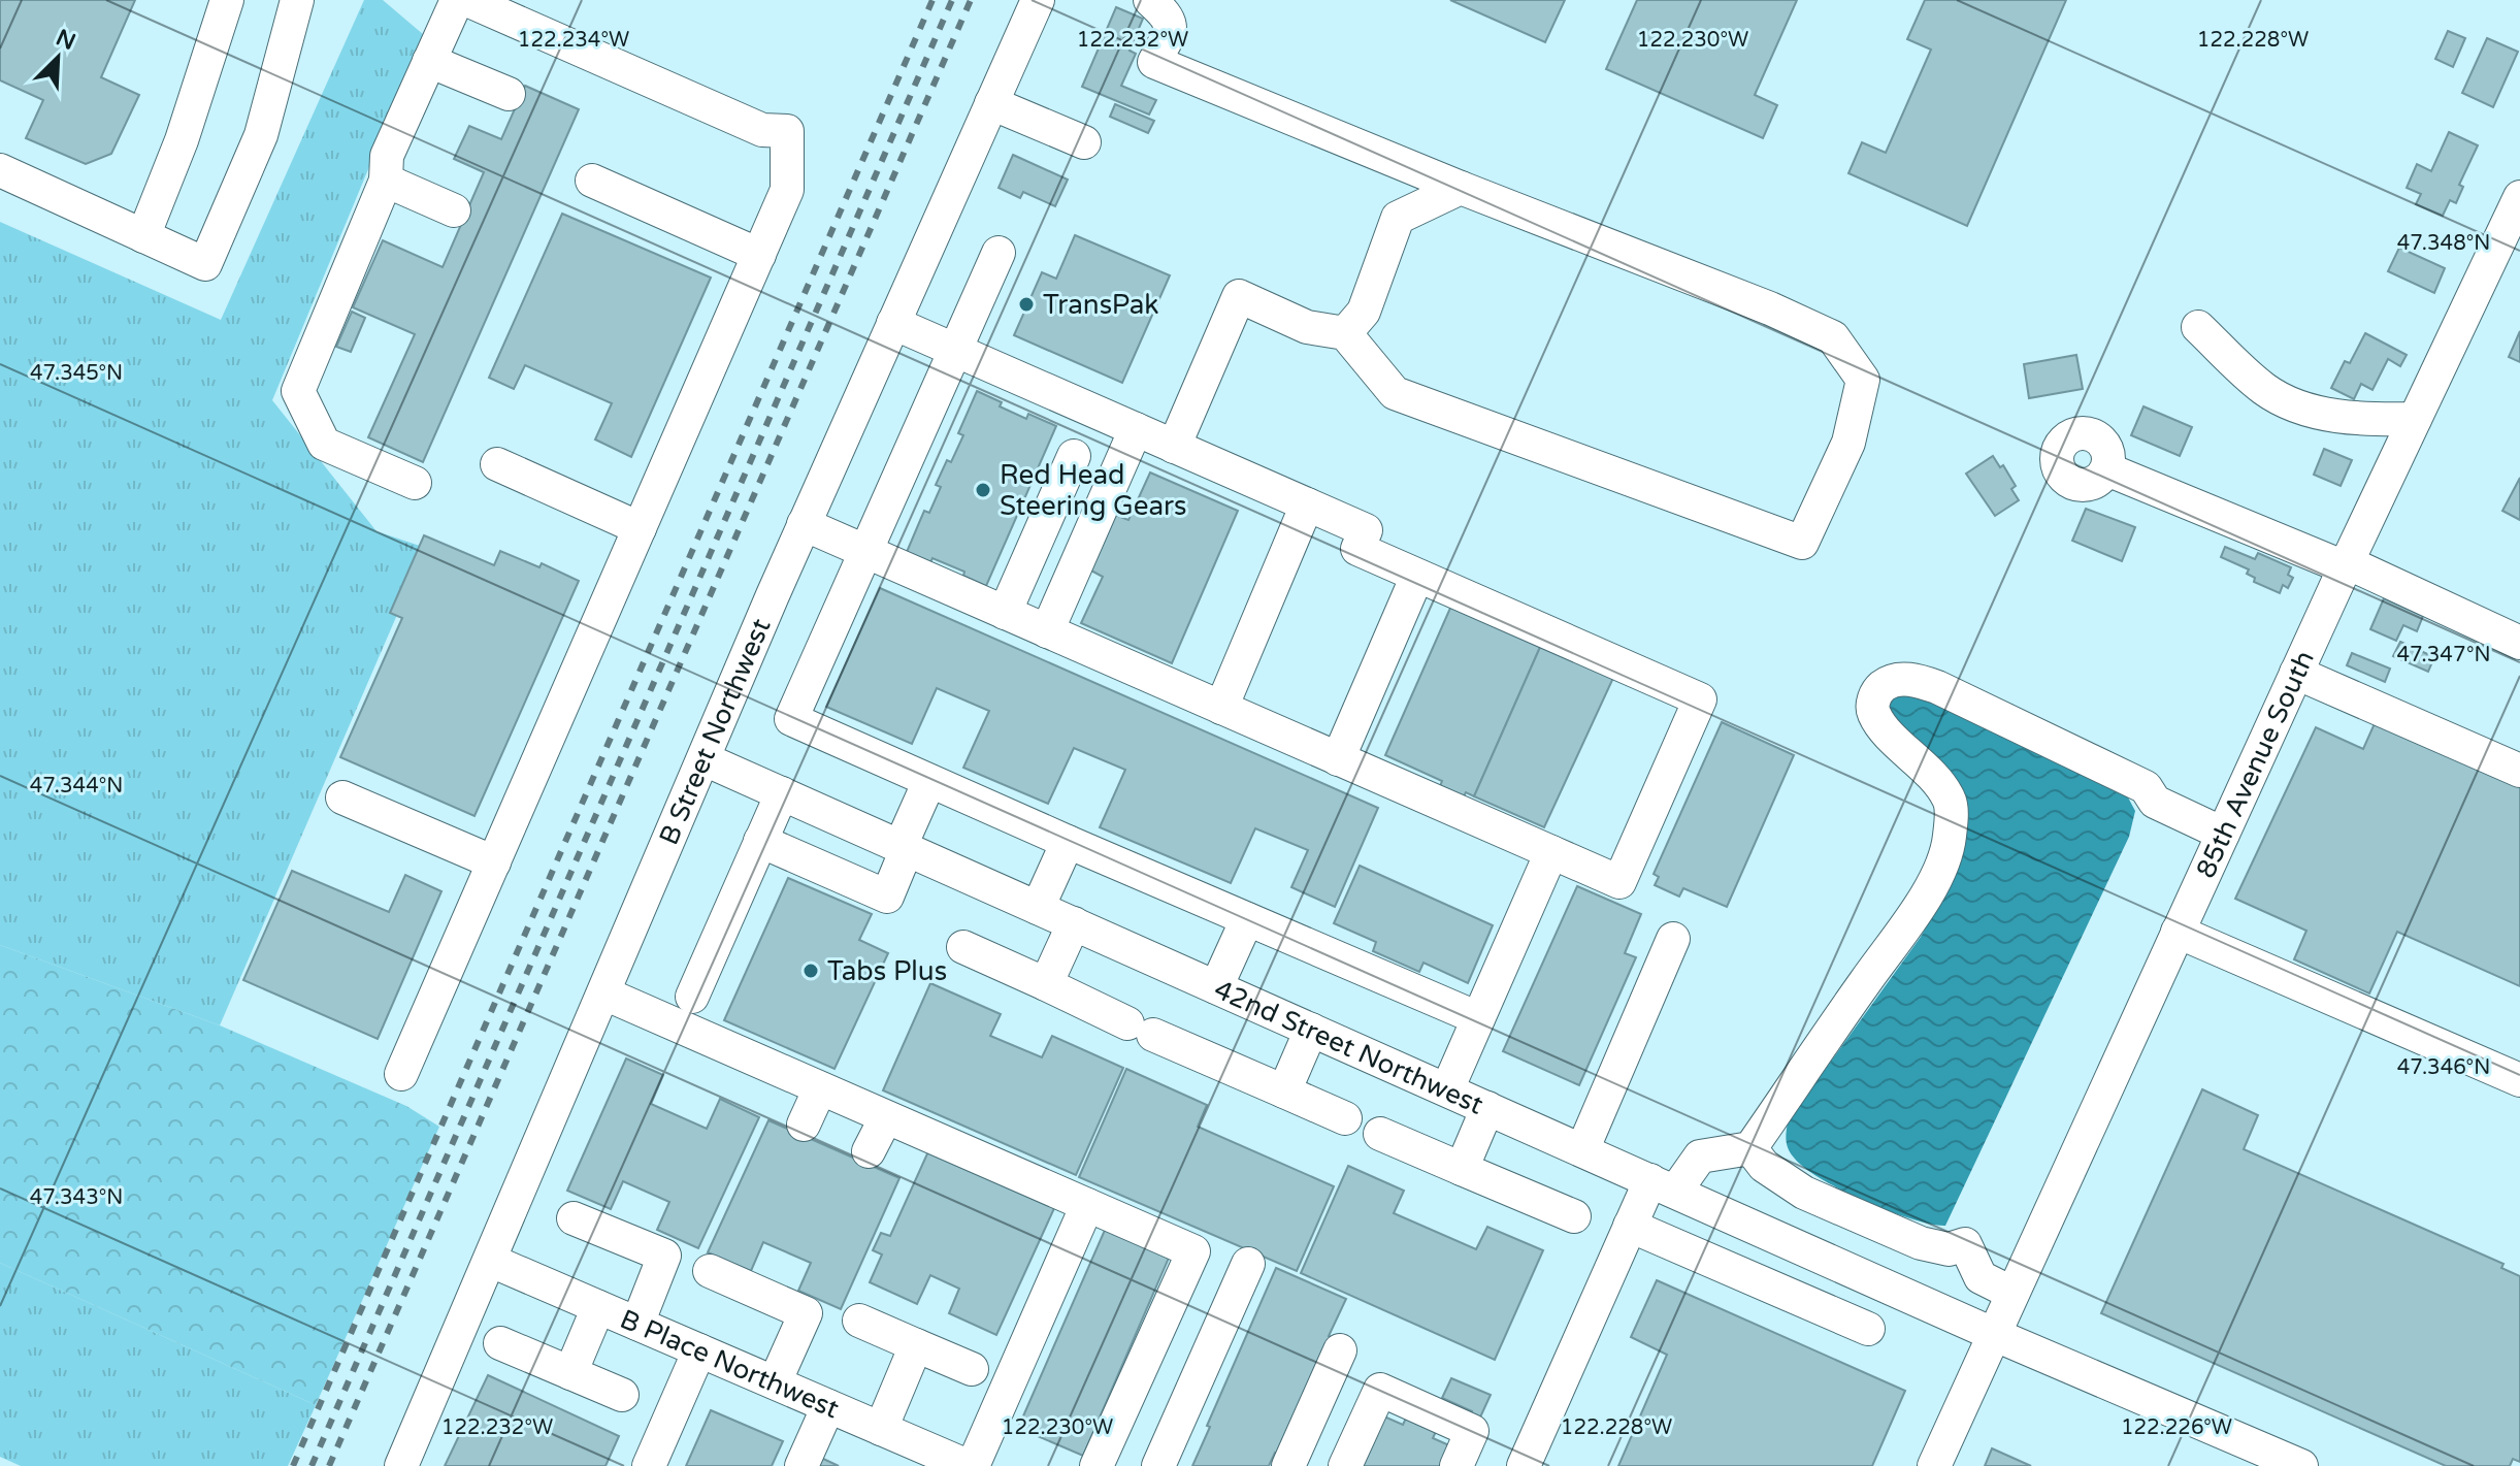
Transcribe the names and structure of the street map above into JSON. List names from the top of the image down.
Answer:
{
  "streets": {
    "street": [
      "B Street Northwest",
      "85th Avenue South",
      "42nd Street Northwest",
      "B Place Northwest"
    ]
  },
  "crossings": [
    ["B Street Northwest", "42nd Street Northwest"],
    ["B Street Northwest", "B Place Northwest"],
    ["85th Avenue South", "42nd Street Northwest"]
  ],
  "places": ["TransPak", "Red Head Steering Gears", "Tabs Plus"],
  "north": "top right",
  "coordinates": [
    "122.234°W",
    "122.232°W",
    "122.230°W",
    "122.228°W",
    "47.348°N",
    "47.345°N",
    "47.347°N",
    "47.344°N",
    "47.346°N",
    "47.343°N",
    "122.226°W"
  ]
}
